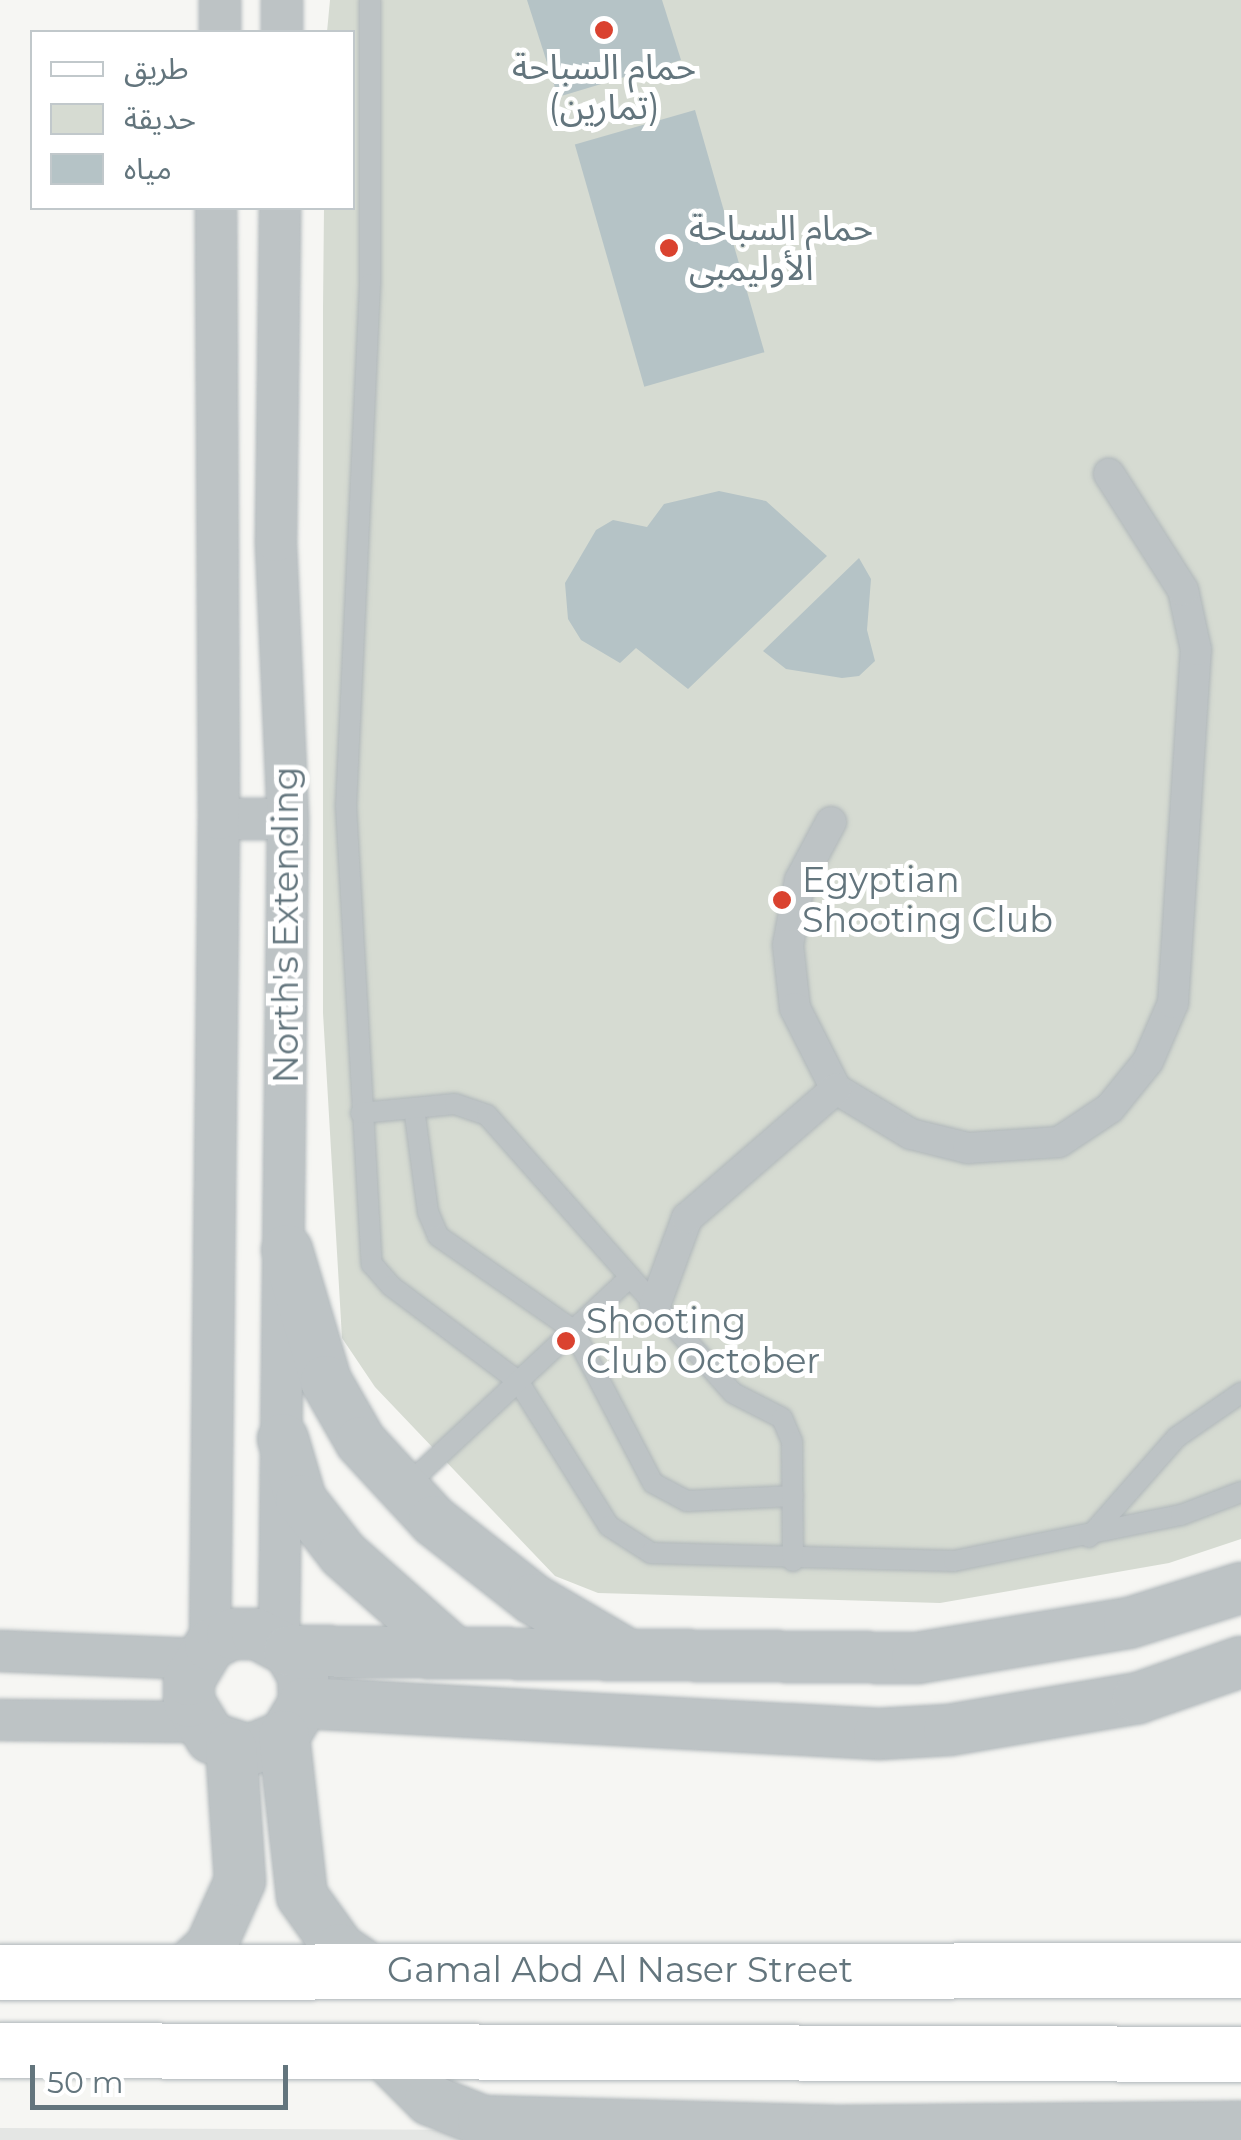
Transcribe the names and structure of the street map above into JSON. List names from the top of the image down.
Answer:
{
  "streets": {
    "main road": ["Gamal Abd Al Naser Street"],
    "street": ["North's Extending"]
  },
  "places": [
    "حمام السباحة (تمارين)",
    "حمام السباحة الأوليمبى",
    "Egyptian Shooting Club",
    "Shooting Club October"
  ],
  "legend": ["طريق", "حديقة", "مياه"],
  "scale_bar": "50 m"
}
